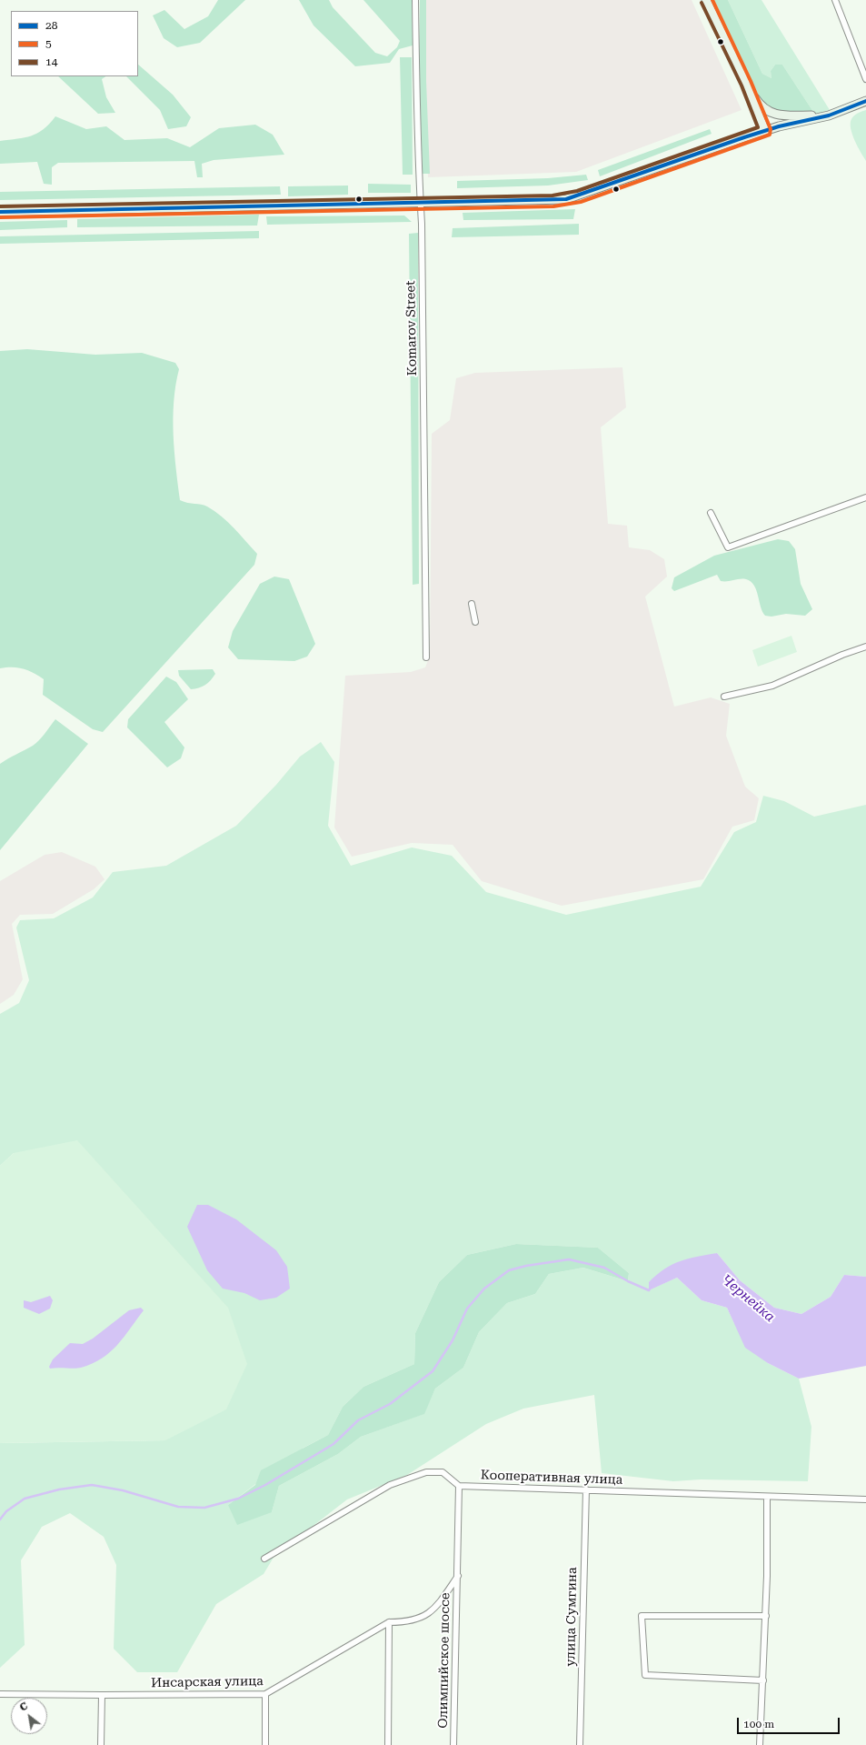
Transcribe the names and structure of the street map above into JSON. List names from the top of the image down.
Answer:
{
  "streets": {
    "street": [
      "Komarov Street",
      "Кооперативная улица",
      "улица Сумгина",
      "Олимпийское шоссе",
      "Инсарская улица"
    ]
  },
  "crossings": [
    ["Кооперативная улица", "улица Сумгина"],
    ["Кооперативная улица", "Олимпийское шоссе"]
  ],
  "water": ["Чернейка"],
  "lines": ["transit line 5", "transit line 14", "transit line 28"],
  "legend": ["28", "5", "14"],
  "scale_bar": "100 m",
  "north": "top left"
}
